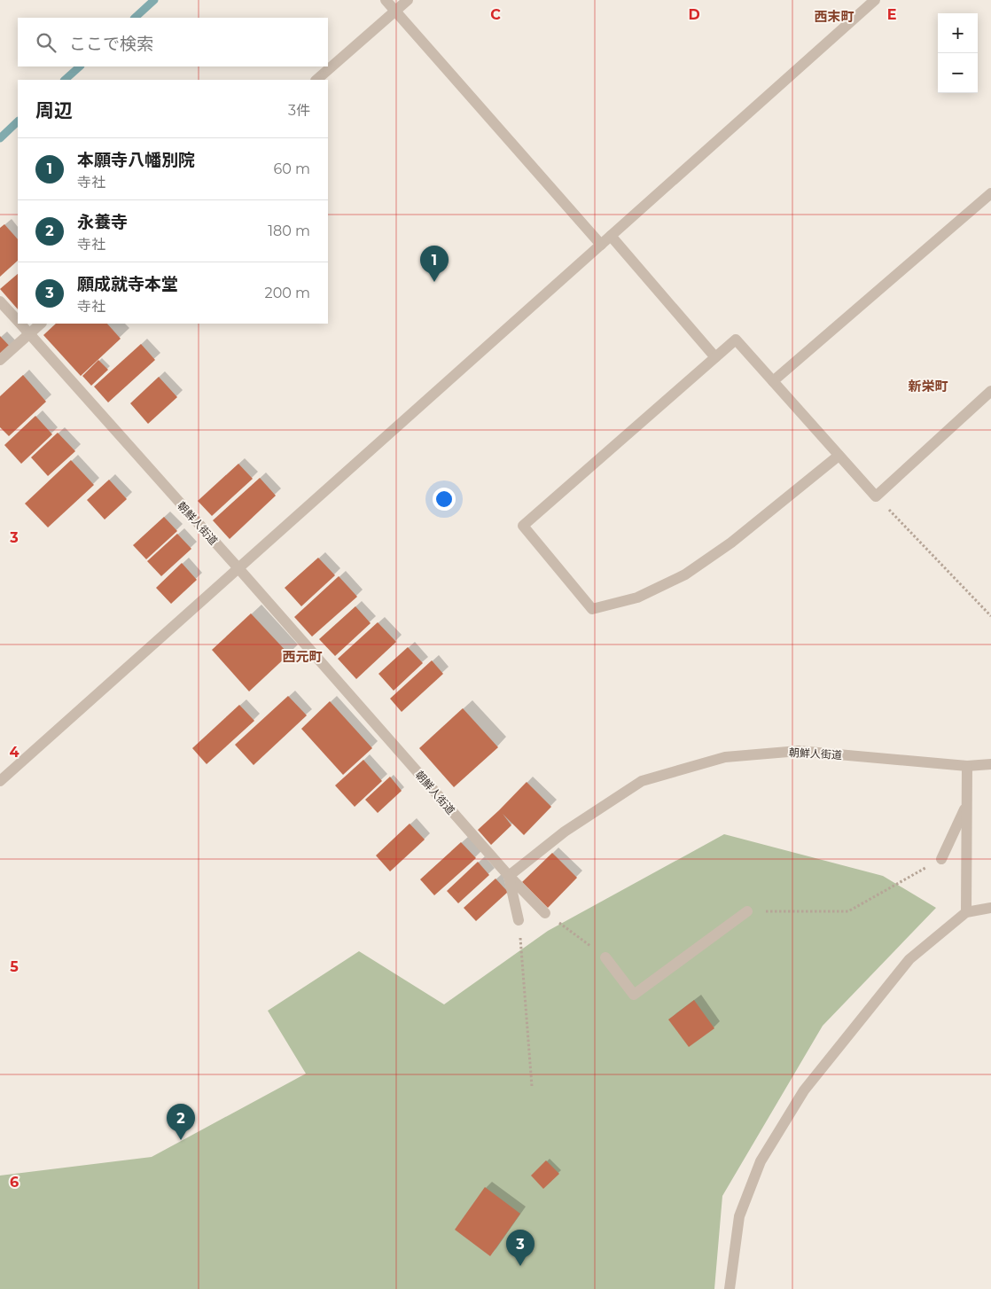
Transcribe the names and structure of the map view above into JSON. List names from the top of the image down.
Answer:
{
  "streets": {
    "street": ["朝鮮人街道"]
  },
  "districts": ["西末町", "新栄町", "西元町"],
  "page": {
    "map_buttons": ["+", "−"],
    "search": "ここで検索",
    "heading": ["周辺", "3件"],
    "list": [
      {
        "mark": "1",
        "name": "本願寺八幡別院",
        "note": "寺社",
        "value": "60 m"
      },
      {
        "mark": "2",
        "name": "永養寺",
        "note": "寺社",
        "value": "180 m"
      },
      {
        "mark": "3",
        "name": "願成就寺本堂",
        "note": "寺社",
        "value": "200 m"
      }
    ],
    "pins": ["1", "2", "3"]
  },
  "grid": {
    "columns": ["C", "D", "E"],
    "rows": [
      "3",
      "4",
      "5",
      "6"
    ]
  }
}
